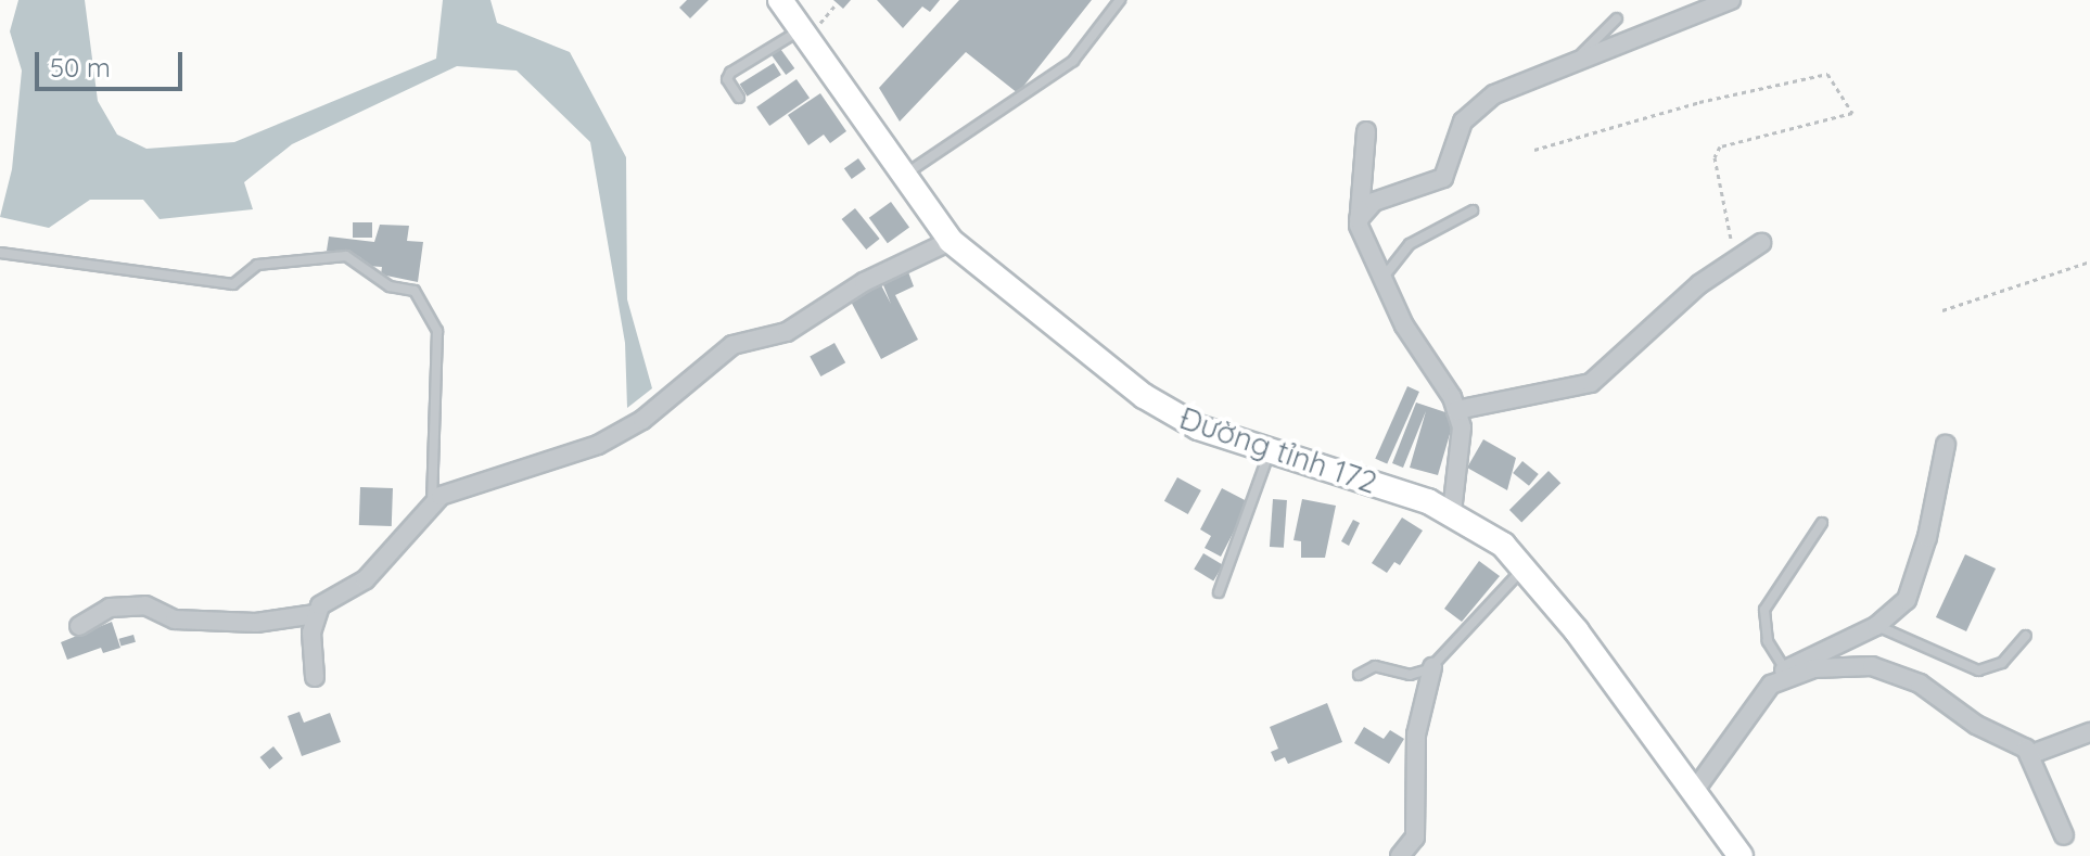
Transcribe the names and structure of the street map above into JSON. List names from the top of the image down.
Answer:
{
  "streets": {
    "main road": ["Đường tỉnh 172"]
  },
  "scale_bar": "50 m"
}
